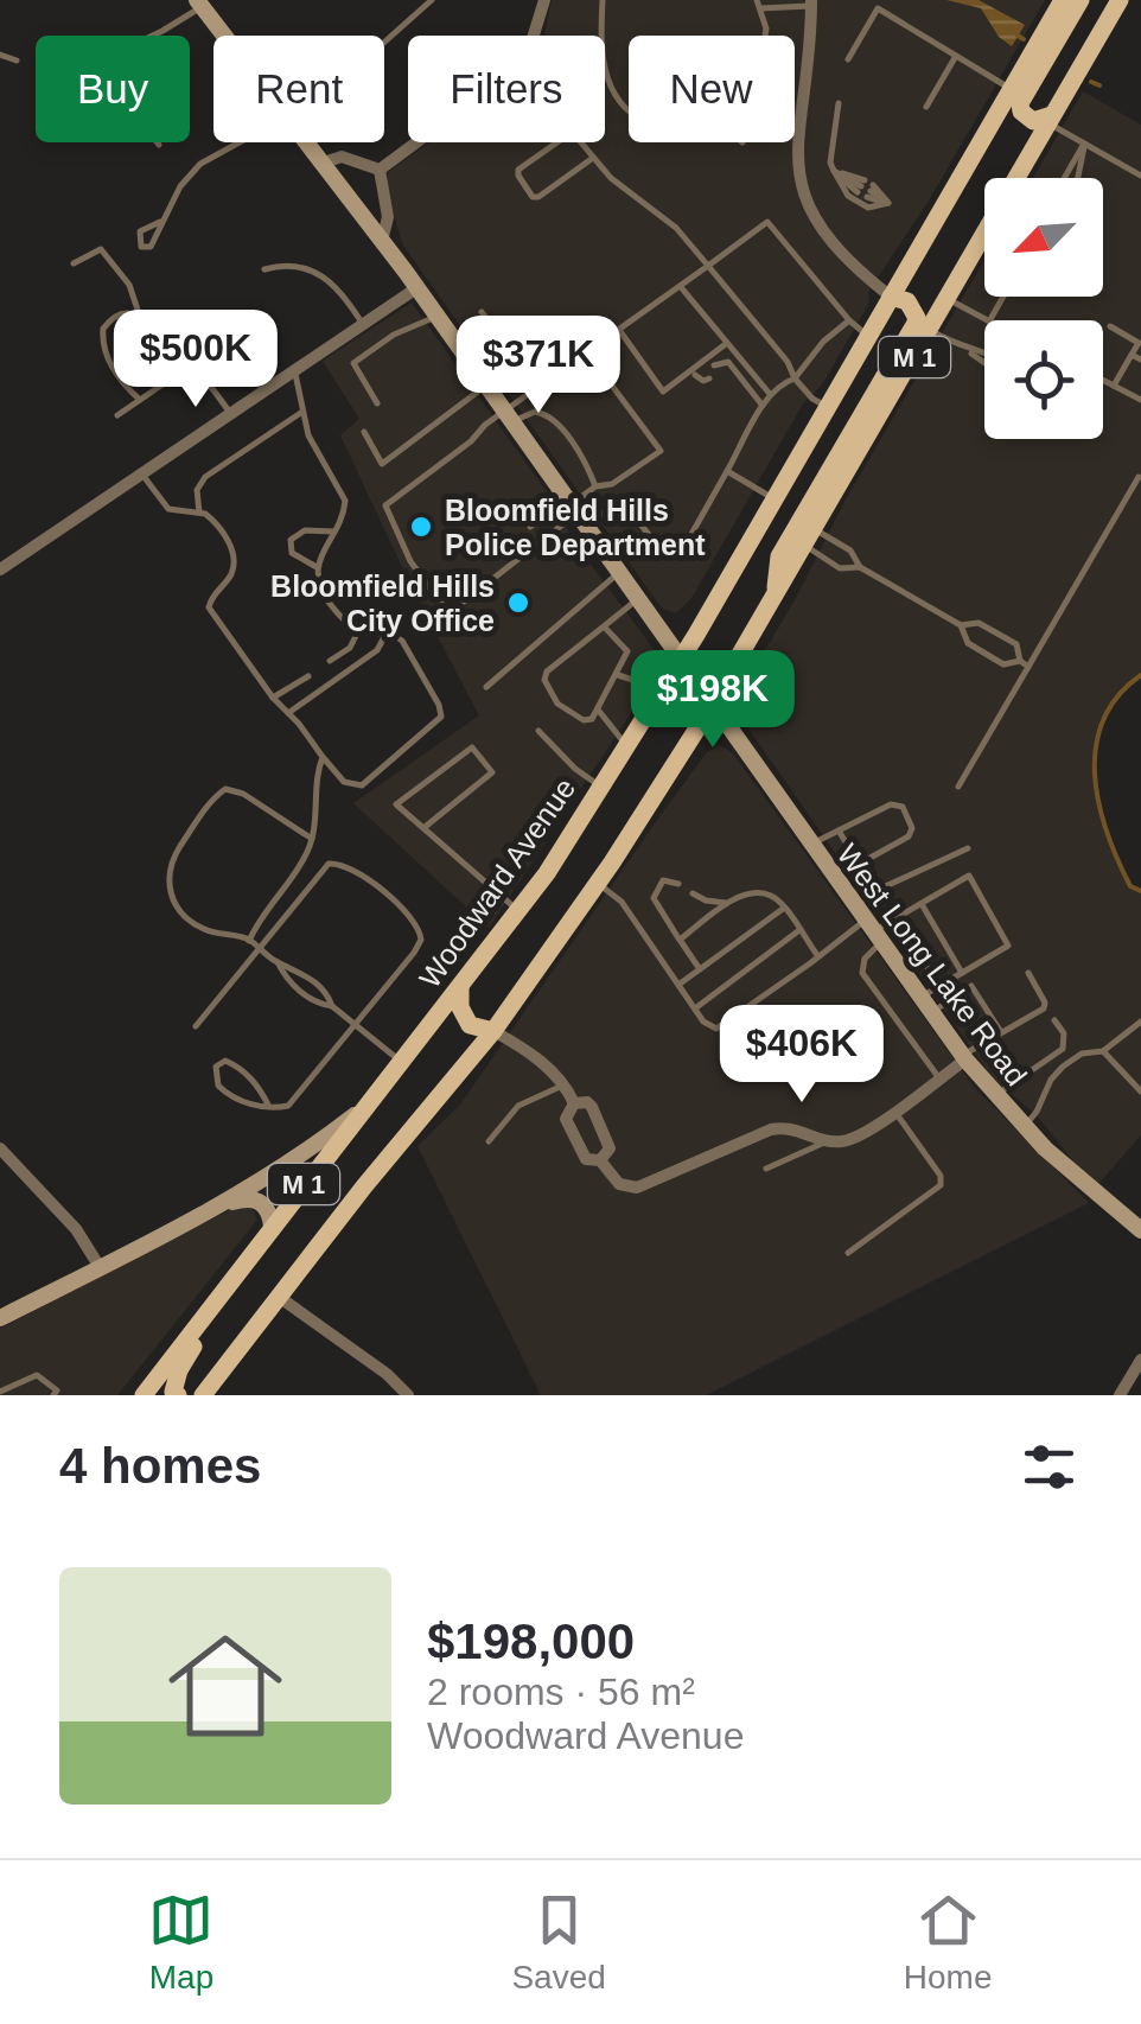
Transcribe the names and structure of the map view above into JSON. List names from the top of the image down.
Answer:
{
  "streets": {
    "main road": ["M 1", "Woodward Avenue", "West Long Lake Road"]
  },
  "crossings": [
    ["M 1", "West Long Lake Road"],
    ["Woodward Avenue", "West Long Lake Road"]
  ],
  "places": ["Bloomfield Hills Police Department", "Bloomfield Hills City Office"],
  "north": "bottom left",
  "page": {
    "chip": [
      "Buy",
      "Rent",
      "Filters",
      "New"
    ],
    "price": [
      "$500K",
      "$371K",
      "$198K",
      "$406K"
    ],
    "heading": "4 homes",
    "list": [
      {
        "name": "$198,000",
        "note": "2 rooms · 56 m² · Woodward Avenue"
      }
    ],
    "tabs": ["Map", "Saved", "Home"]
  }
}
